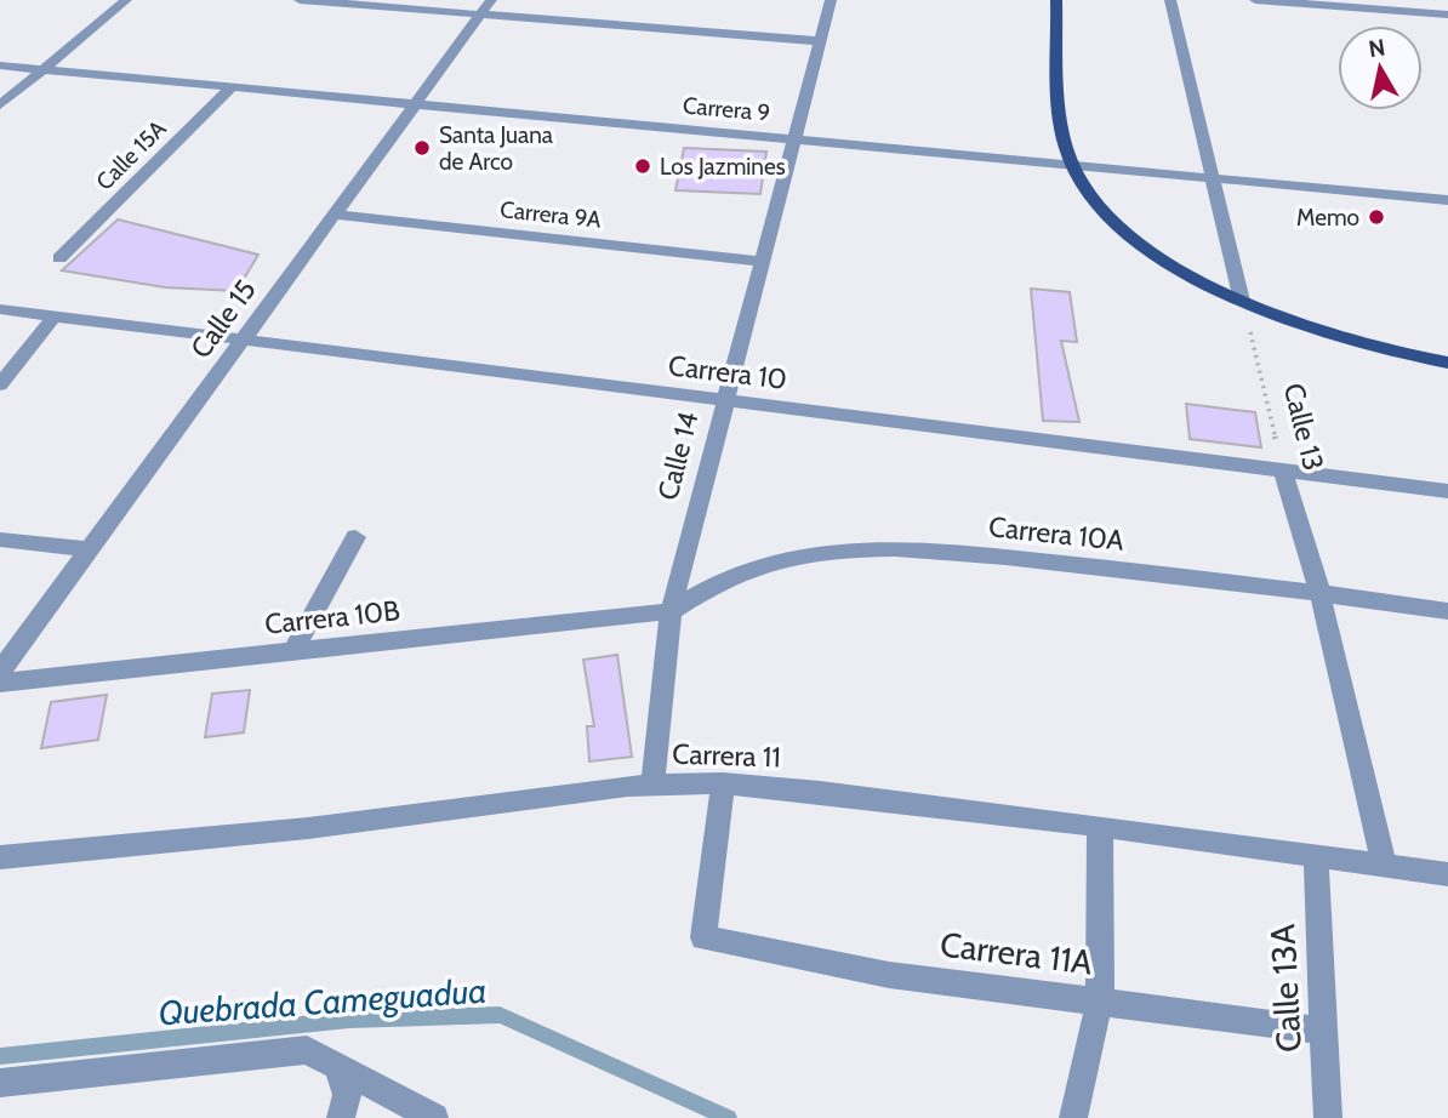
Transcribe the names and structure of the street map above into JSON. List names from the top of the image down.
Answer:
{
  "streets": {
    "street": [
      "Carrera 9",
      "Calle 15A",
      "Carrera 9A",
      "Calle 15",
      "Carrera 10",
      "Calle 13",
      "Calle 14",
      "Carrera 10A",
      "Carrera 10B",
      "Carrera 11",
      "Carrera 11A",
      "Calle 13A"
    ]
  },
  "crossings": [
    ["Carrera 9", "Calle 15A"],
    ["Carrera 9", "Calle 15"],
    ["Carrera 9", "Calle 14"],
    ["Carrera 9A", "Calle 15"],
    ["Carrera 9A", "Calle 14"],
    ["Calle 15", "Carrera 10"],
    ["Carrera 10", "Calle 13"],
    ["Carrera 10", "Calle 14"],
    ["Calle 13", "Carrera 10A"],
    ["Calle 13", "Carrera 11"],
    ["Calle 14", "Carrera 10A"],
    ["Calle 14", "Carrera 10B"],
    ["Calle 14", "Carrera 11"],
    ["Carrera 10A", "Carrera 10B"],
    ["Carrera 11", "Carrera 11A"],
    ["Carrera 11", "Calle 13A"],
    ["Carrera 11A", "Calle 13A"]
  ],
  "water": ["Quebrada Cameguadua"],
  "places": ["Santa Juana de Arco", "Los Jazmines", "Memo"],
  "north": "top"
}
